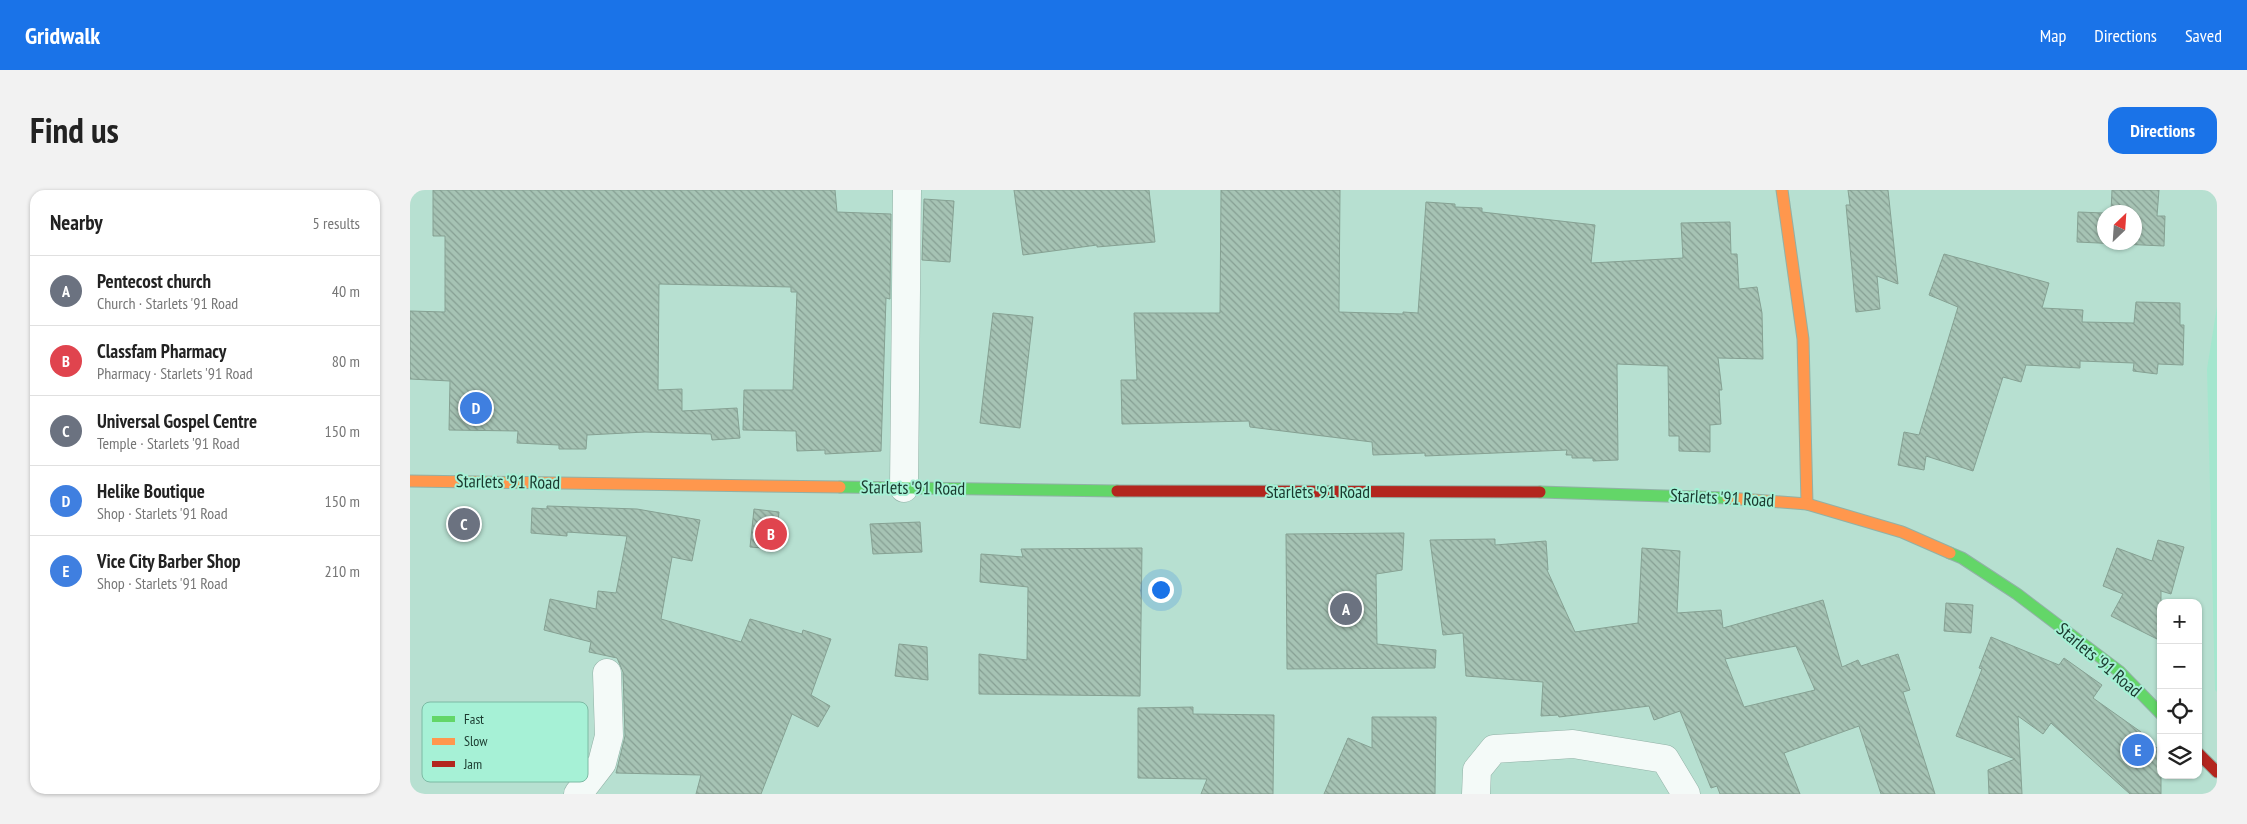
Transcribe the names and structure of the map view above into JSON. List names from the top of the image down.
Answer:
{
  "streets": {
    "street": ["Starlets '91 Road"]
  },
  "legend": ["Fast", "Slow", "Jam"],
  "north": "top right",
  "page": {
    "header": "Gridwalk",
    "nav": ["Map", "Directions", "Saved"],
    "title": "Find us",
    "buttons": "Directions",
    "heading": ["Nearby", "5 results"],
    "list": [
      {
        "mark": "A",
        "name": "Pentecost church",
        "note": "Church · Starlets '91 Road",
        "value": "40 m"
      },
      {
        "mark": "B",
        "name": "Classfam Pharmacy",
        "note": "Pharmacy · Starlets '91 Road",
        "value": "80 m"
      },
      {
        "mark": "C",
        "name": "Universal Gospel Centre",
        "note": "Temple · Starlets '91 Road",
        "value": "150 m"
      },
      {
        "mark": "D",
        "name": "Helike Boutique",
        "note": "Shop · Starlets '91 Road",
        "value": "150 m"
      },
      {
        "mark": "E",
        "name": "Vice City Barber Shop",
        "note": "Shop · Starlets '91 Road",
        "value": "210 m"
      }
    ],
    "pins": [
      "D",
      "C",
      "B",
      "A",
      "E"
    ],
    "map_buttons": ["+", "−"]
  }
}
